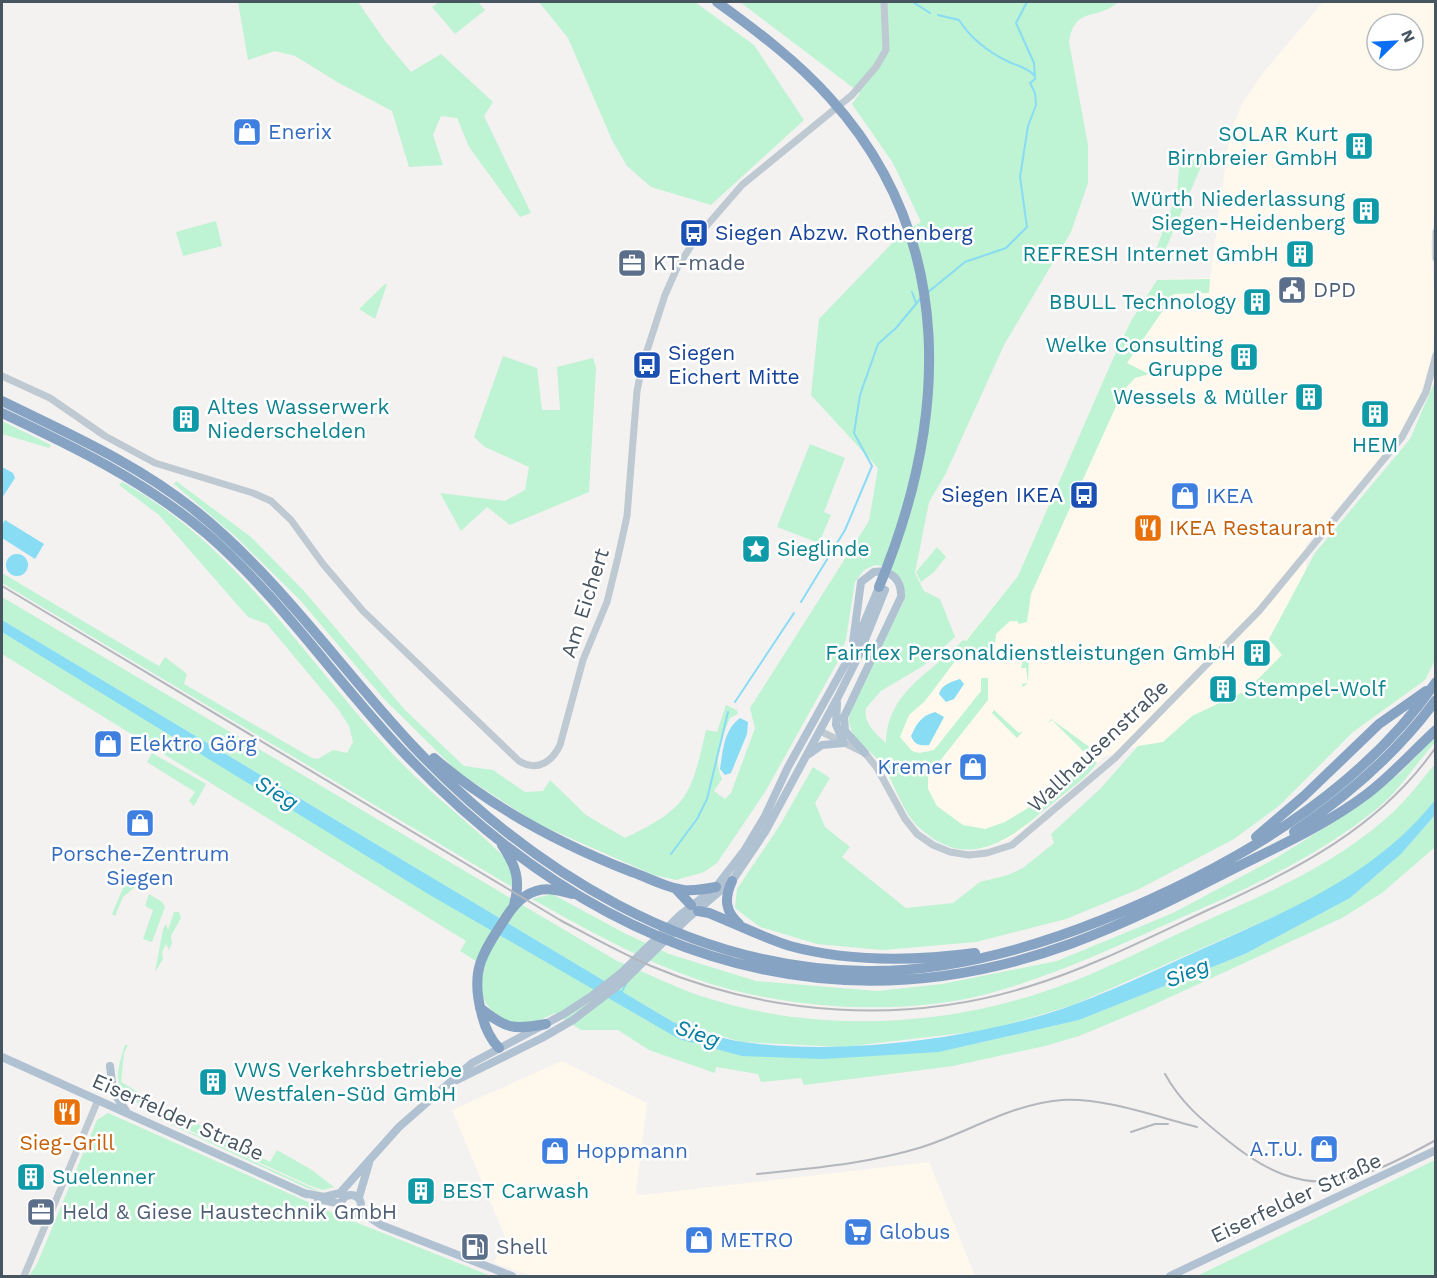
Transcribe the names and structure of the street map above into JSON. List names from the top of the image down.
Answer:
{
  "streets": {
    "main road": ["Eiserfelder Straße"],
    "street": ["Am Eichert", "Wallhausenstraße"]
  },
  "water": ["Sieg"],
  "places": {
    "shop": [
      "Enerix",
      "IKEA",
      "Elektro Görg",
      "Kremer",
      "Porsche-Zentrum Siegen",
      "A.T.U.",
      "Hoppmann",
      "METRO"
    ],
    "building": [
      "SOLAR Kurt Birnbreier GmbH",
      "Würth Niederlassung Siegen-Heidenberg",
      "REFRESH Internet GmbH",
      "BBULL Technology",
      "Welke Consulting Gruppe",
      "Wessels & Müller",
      "HEM",
      "Altes Wasserwerk Niederschelden",
      "Fairflex Personaldienstleistungen GmbH",
      "Stempel-Wolf",
      "VWS Verkehrsbetriebe Westfalen-Süd GmbH",
      "Suelenner",
      "BEST Carwash"
    ],
    "bus stop": ["Siegen Abzw. Rothenberg", "Siegen Eichert Mitte", "Siegen IKEA"],
    "office": ["KT-made", "Held & Giese Haustechnik GmbH"],
    "public building": ["DPD"],
    "restaurant": ["IKEA Restaurant", "Sieg-Grill"],
    "place": ["Sieglinde"],
    "supermarket": ["Globus"],
    "fuel station": ["Shell"]
  },
  "north": "top right"
}
